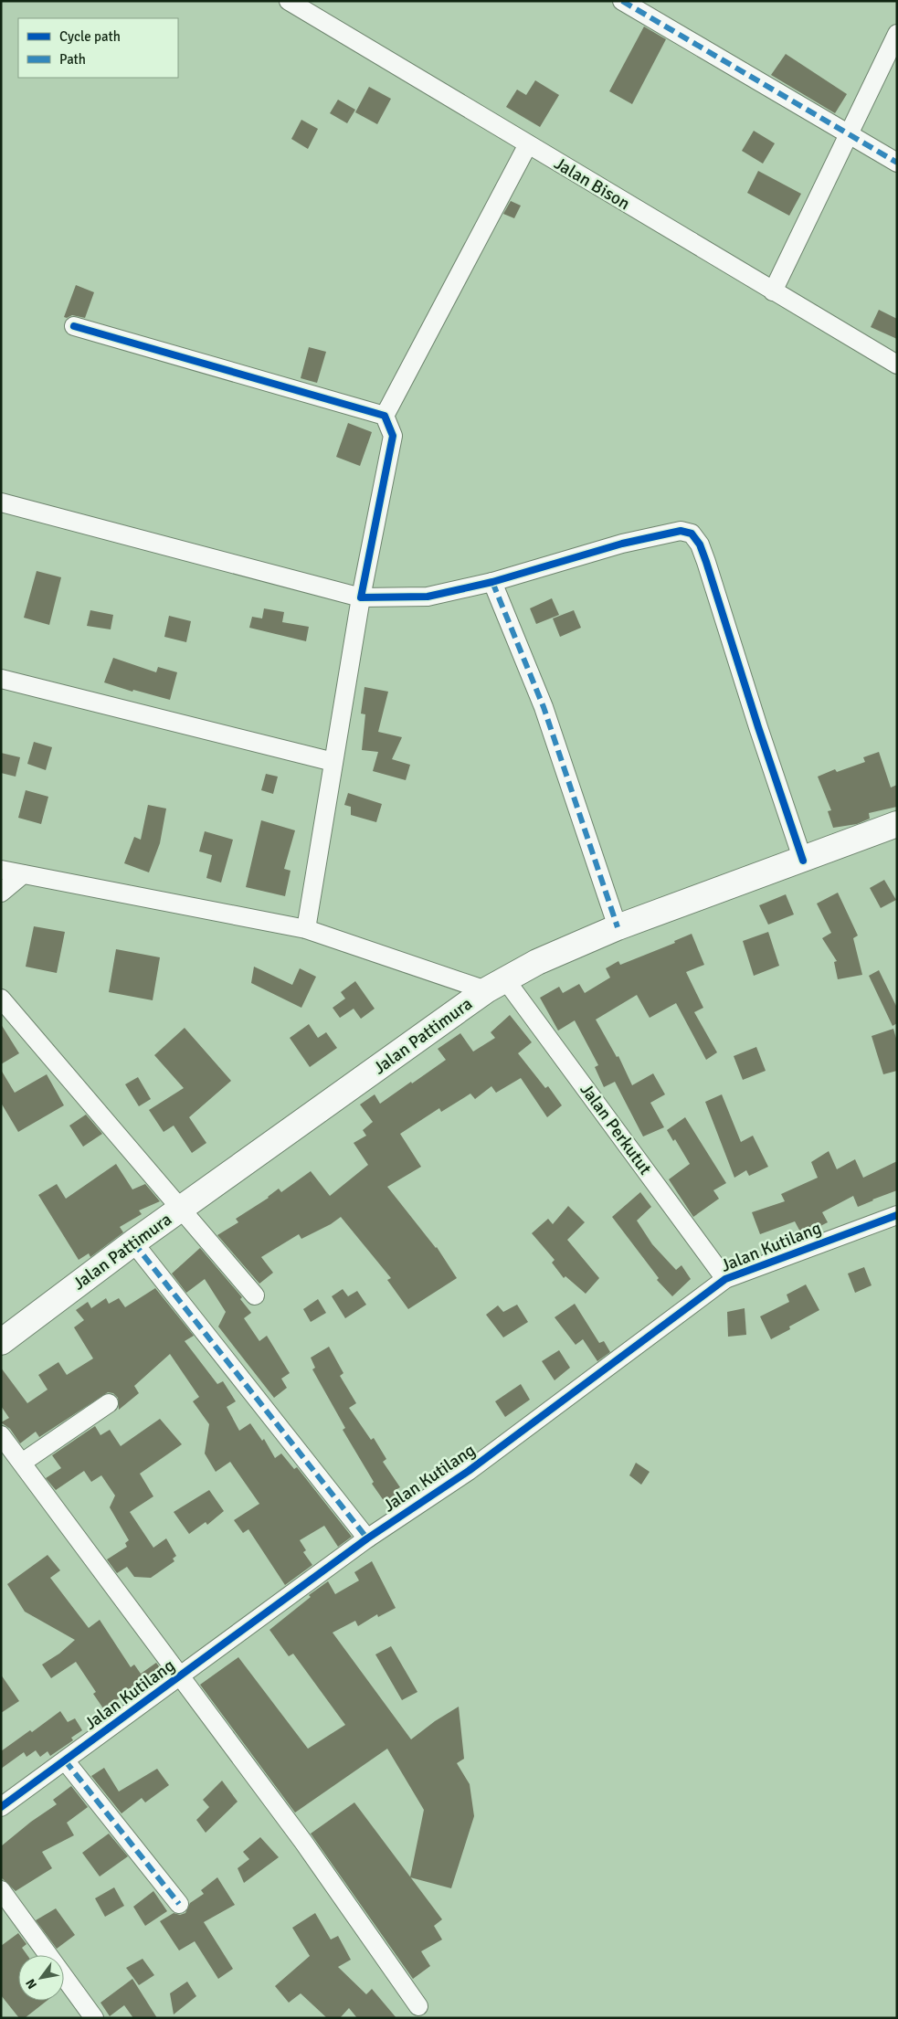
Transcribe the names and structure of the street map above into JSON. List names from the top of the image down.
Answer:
{
  "streets": {
    "main road": ["Jalan Pattimura"],
    "street": ["Jalan Bison", "Jalan Perkutut", "Jalan Kutilang"]
  },
  "crossings": [
    ["Jalan Pattimura", "Jalan Perkutut"],
    ["Jalan Perkutut", "Jalan Kutilang"]
  ],
  "legend": ["Cycle path", "Path"],
  "north": "bottom left"
}
